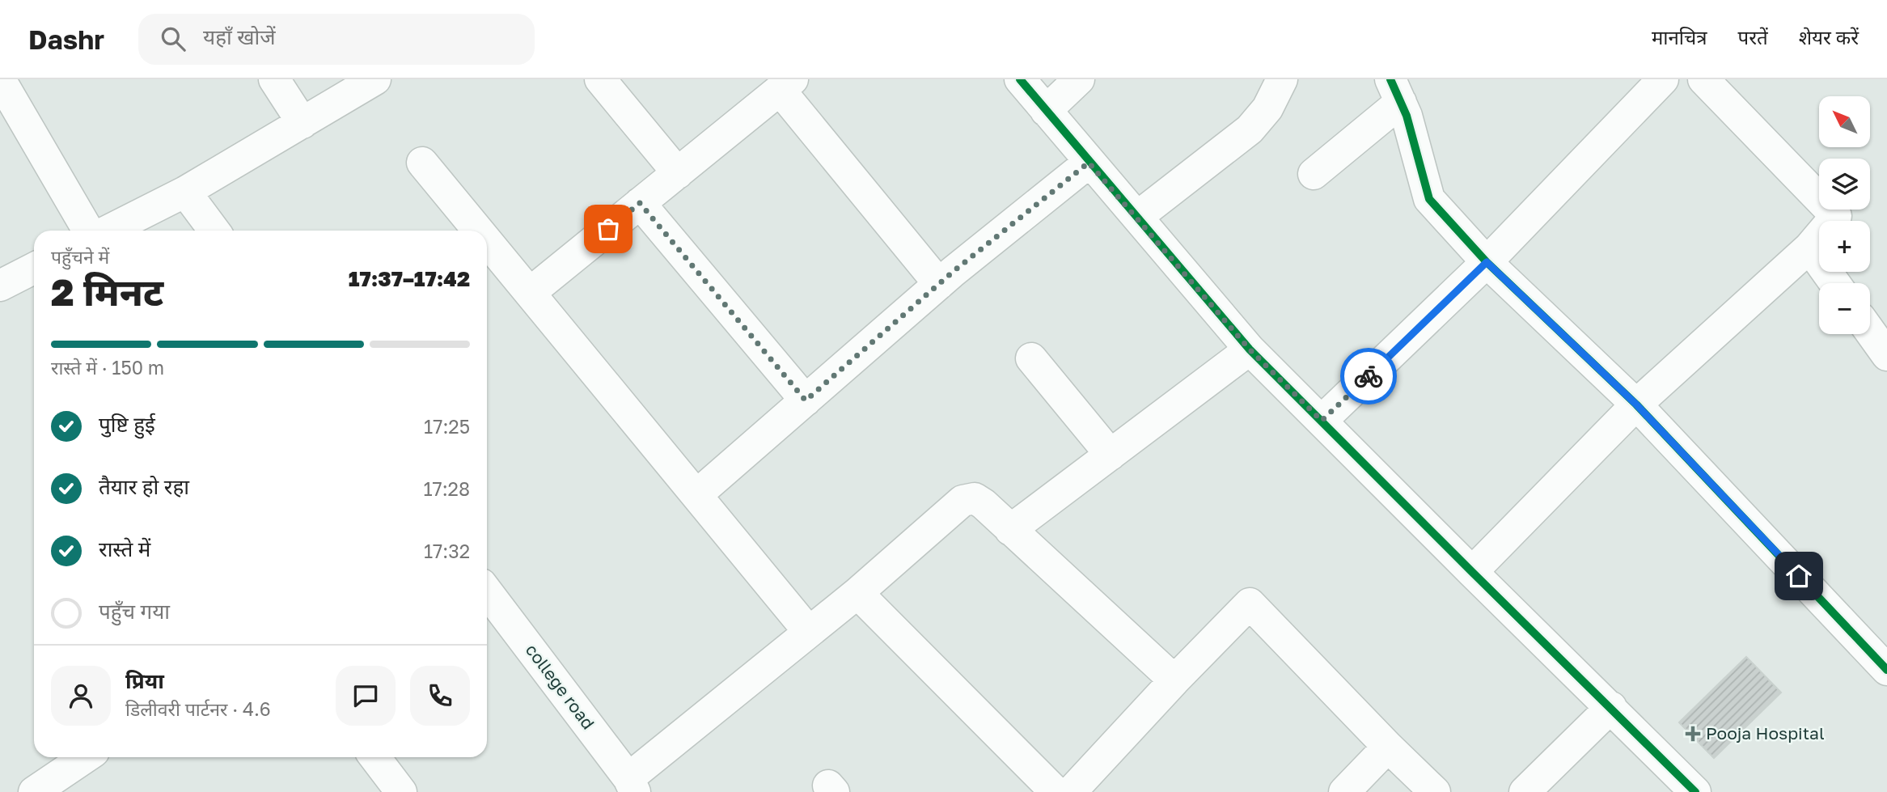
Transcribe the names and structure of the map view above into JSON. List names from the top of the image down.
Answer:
{
  "streets": {
    "street": ["college road"]
  },
  "places": {
    "health": ["Pooja Hospital"]
  },
  "north": "top left",
  "page": {
    "header": "Dashr",
    "search": "यहाँ खोजें",
    "nav": ["मानचित्र", "परतें", "शेयर करें"],
    "map_buttons": ["+", "−"],
    "heading": ["2 मिनट", "पहुँचने में", "17:37–17:42"],
    "panel": ["प्रिया", "डिलीवरी पार्टनर · 4.6"],
    "bar": "रास्ते में · 150 m",
    "list": [
      ["पुष्टि हुई", "17:25"],
      ["तैयार हो रहा", "17:28"],
      ["रास्ते में", "17:32"],
      "पहुँच गया"
    ]
  }
}
